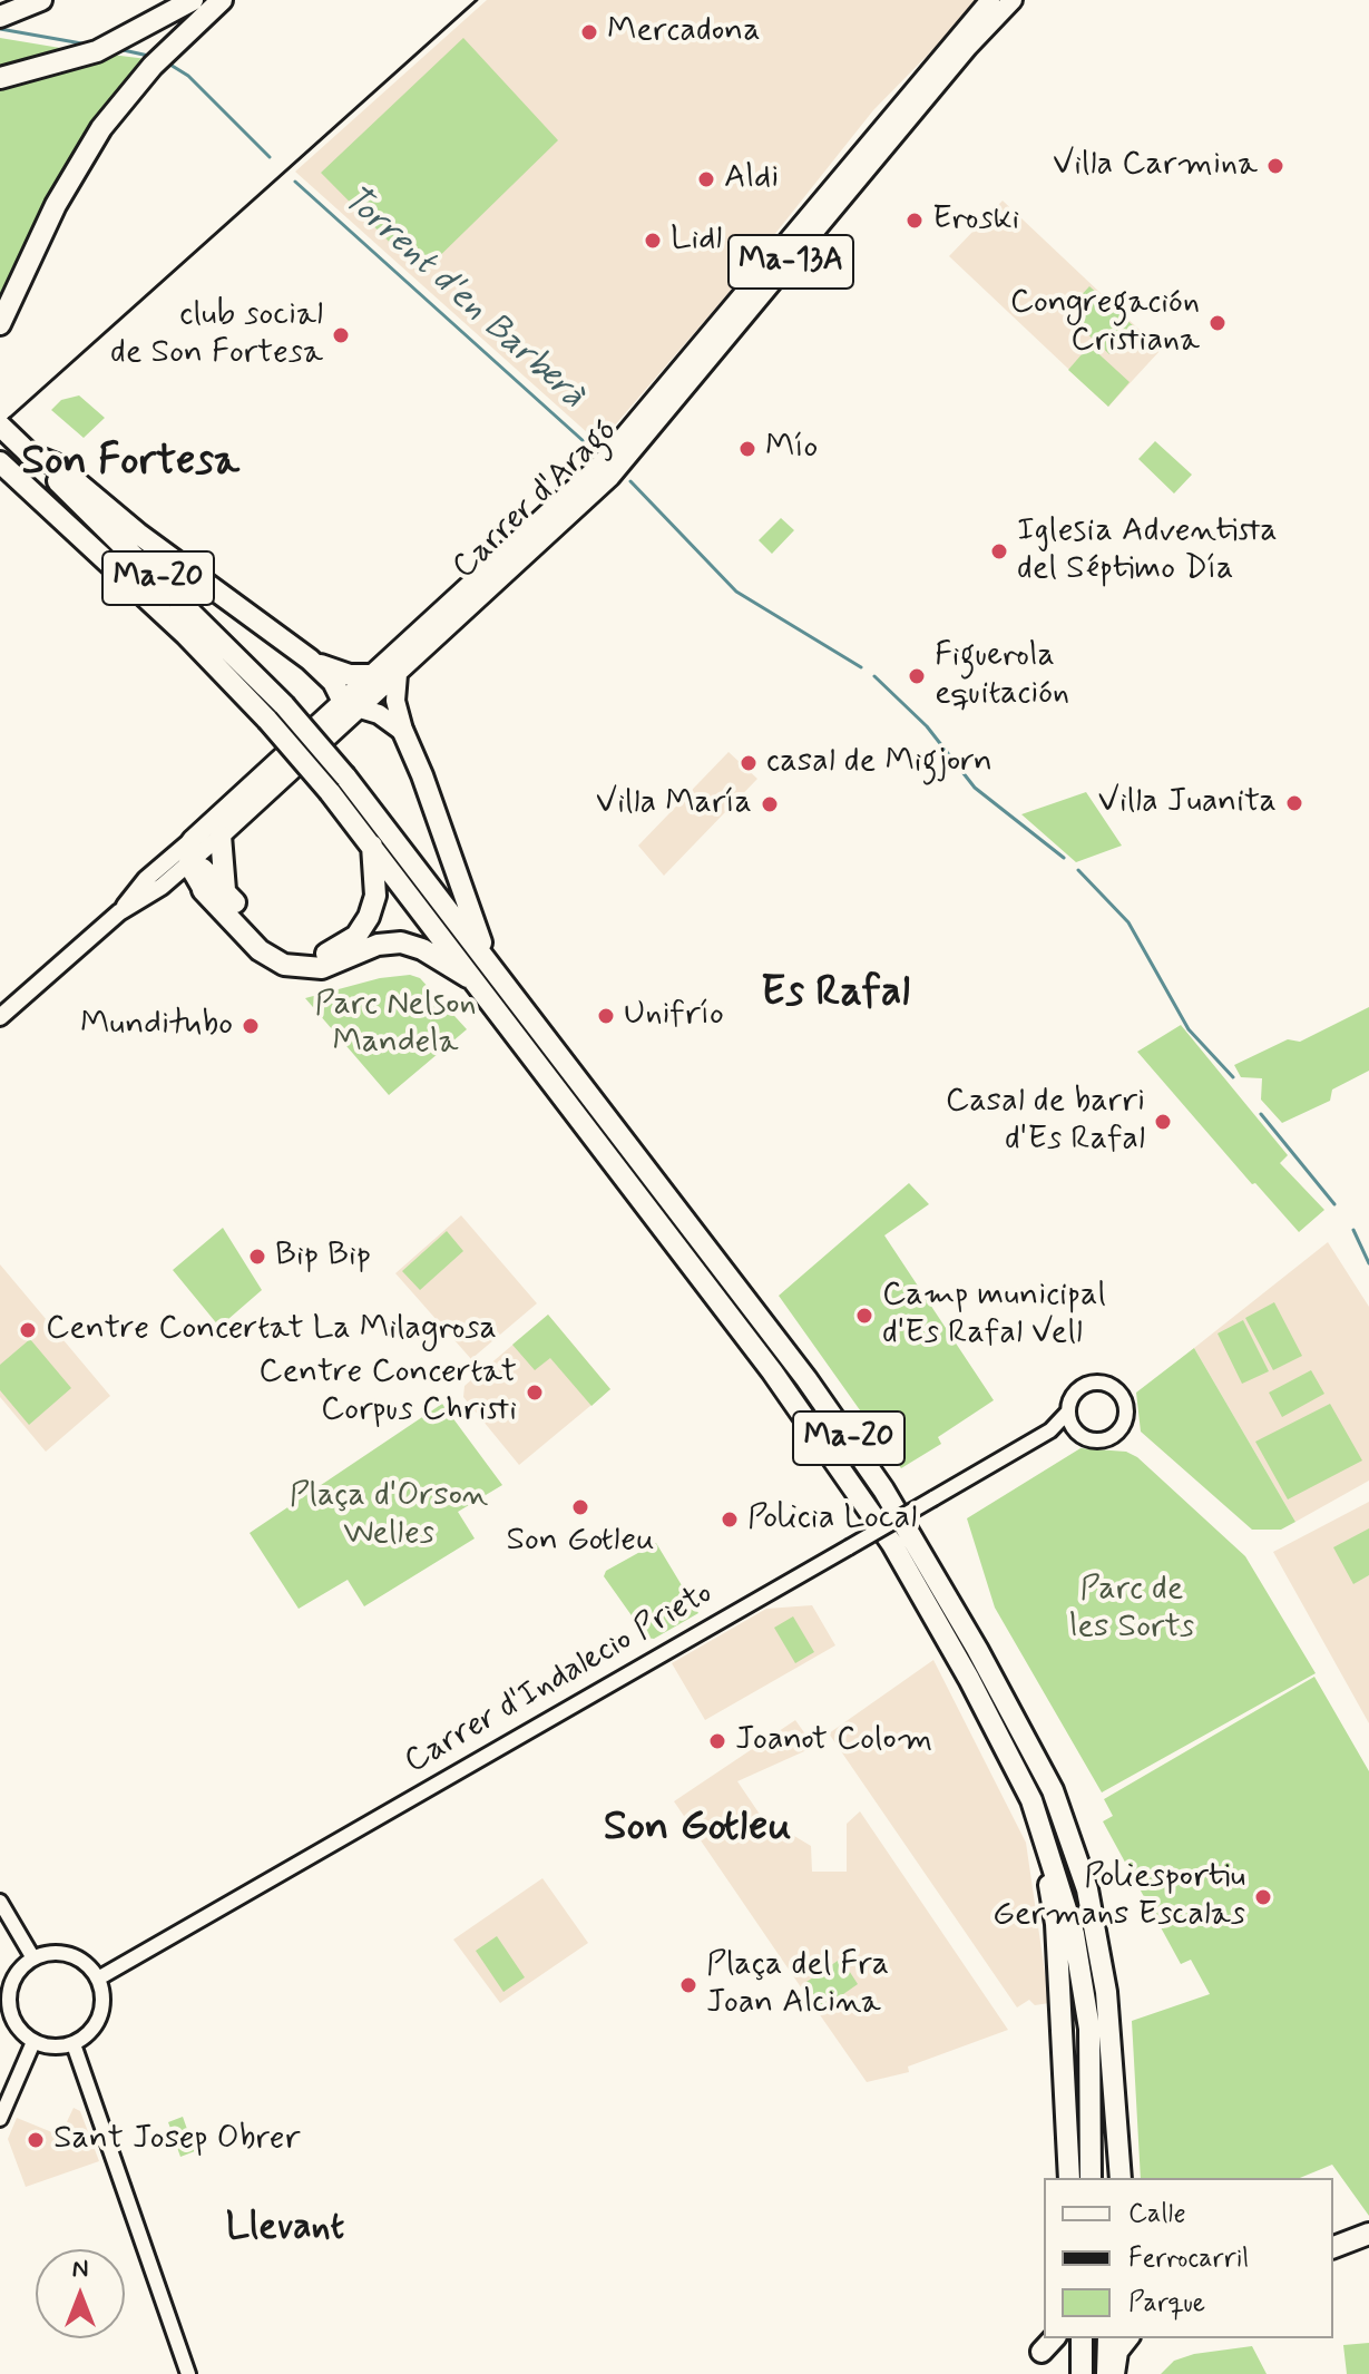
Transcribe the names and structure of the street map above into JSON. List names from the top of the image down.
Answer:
{
  "streets": {
    "highway": ["Ma-20"],
    "main road": ["Ma-13A", "Carrer d'Aragó"],
    "street": ["Carrer d'Indalecio Prieto"]
  },
  "districts": [
    "Son Fortesa",
    "Es Rafal",
    "Son Gotleu",
    "Llevant"
  ],
  "water": ["Torrent d'en Barberà"],
  "parks": ["Parc Nelson Mandela", "Plaça d'Orson Welles", "Parc de les Sorts"],
  "places": [
    "Mercadona",
    "Villa Carmina",
    "Aldi",
    "Eroski",
    "Lidl",
    "Congregación Cristiana",
    "club social de Son Fortesa",
    "Mío",
    "Iglesia Adventista del Séptimo Día",
    "Figuerola equitación",
    "casal de Migjorn",
    "Villa Juanita",
    "Villa María",
    "Unifrío",
    "Munditubo",
    "Casal de barri d'Es Rafal",
    "Bip Bip",
    "Camp municipal d'Es Rafal Vell",
    "Centre Concertat La Milagrosa",
    "Centre Concertat Corpus Christi",
    "Son Gotleu",
    "Policia Local",
    "Joanot Colom",
    "Poliesportiu Germans Escalas",
    "Plaça del Fra Joan Alcina",
    "Sant Josep Obrer"
  ],
  "legend": ["Calle", "Ferrocarril", "Parque"],
  "north": "top"
}
